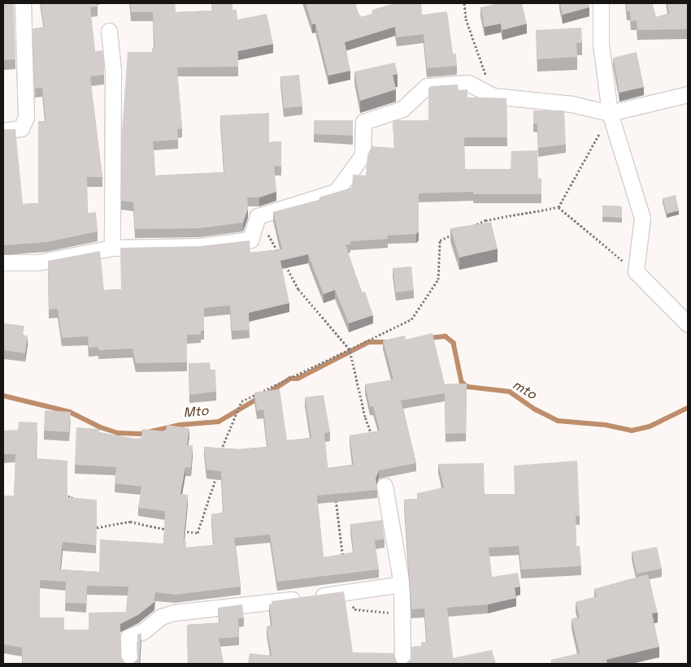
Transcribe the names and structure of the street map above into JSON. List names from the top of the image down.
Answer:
{
  "water": ["mto", "Mto"]
}
